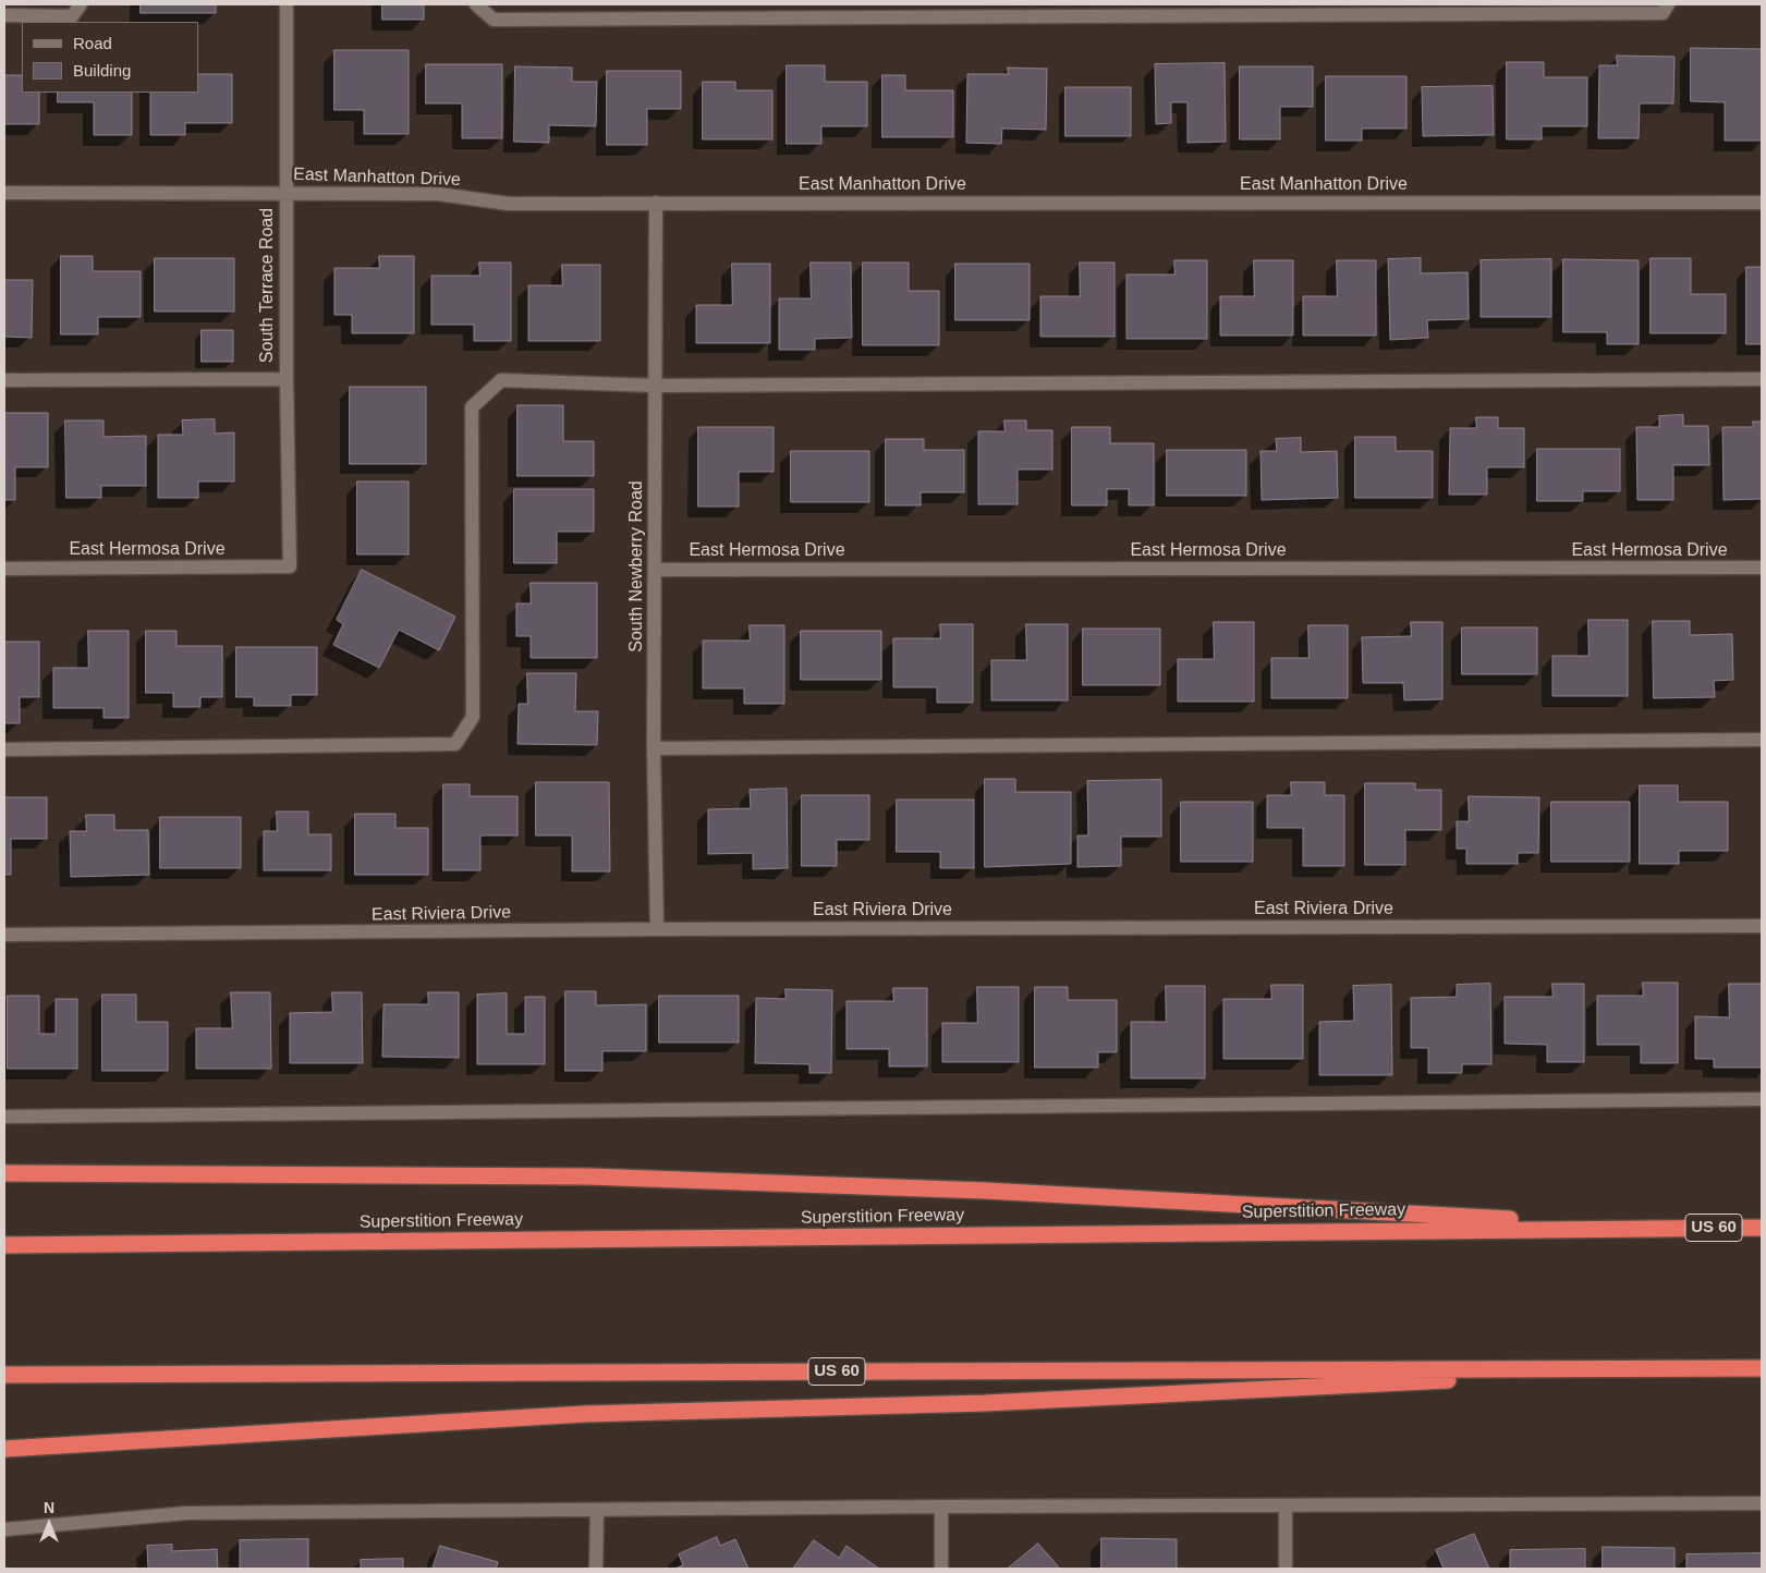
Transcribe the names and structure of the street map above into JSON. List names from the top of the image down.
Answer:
{
  "streets": {
    "highway": ["Superstition Freeway", "US 60"],
    "street": [
      "East Manhatton Drive",
      "South Terrace Road",
      "East Hermosa Drive",
      "South Newberry Road",
      "East Riviera Drive"
    ]
  },
  "crossings": [
    ["East Manhatton Drive", "South Terrace Road"],
    ["East Manhatton Drive", "South Newberry Road"],
    ["South Terrace Road", "East Hermosa Drive"],
    ["East Hermosa Drive", "South Newberry Road"],
    ["South Newberry Road", "East Riviera Drive"]
  ],
  "legend": ["Road", "Building"],
  "north": "top"
}
